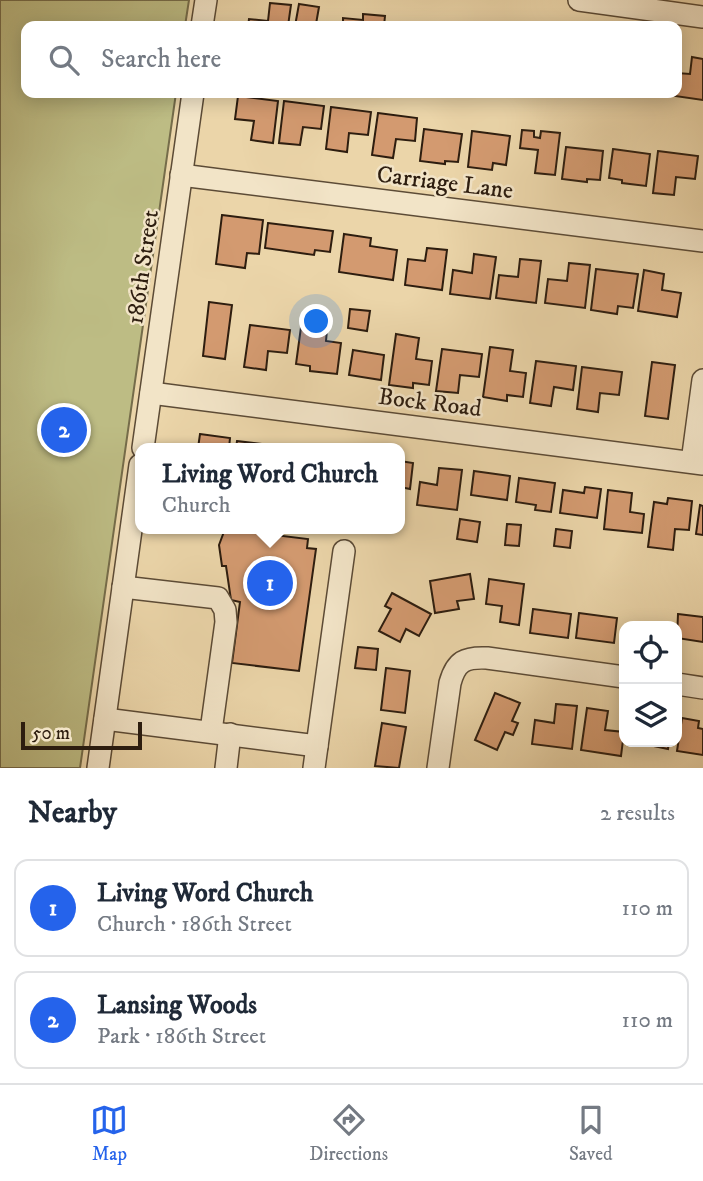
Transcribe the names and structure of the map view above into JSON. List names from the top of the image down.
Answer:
{
  "streets": {
    "street": ["Carriage Lane", "186th Street", "Bock Road"]
  },
  "crossings": [
    ["Carriage Lane", "186th Street"],
    ["186th Street", "Bock Road"]
  ],
  "scale_bar": "50 m",
  "page": {
    "search": "Search here",
    "pins": ["2", "1"],
    "popup": ["Living Word Church", "Church"],
    "scale": "50 m",
    "heading": ["Nearby", "2 results"],
    "list": [
      {
        "mark": "1",
        "name": "Living Word Church",
        "note": "Church · 186th Street",
        "value": "110 m"
      },
      {
        "mark": "2",
        "name": "Lansing Woods",
        "note": "Park · 186th Street",
        "value": "110 m"
      }
    ],
    "nav": ["Map", "Directions", "Saved"]
  }
}
